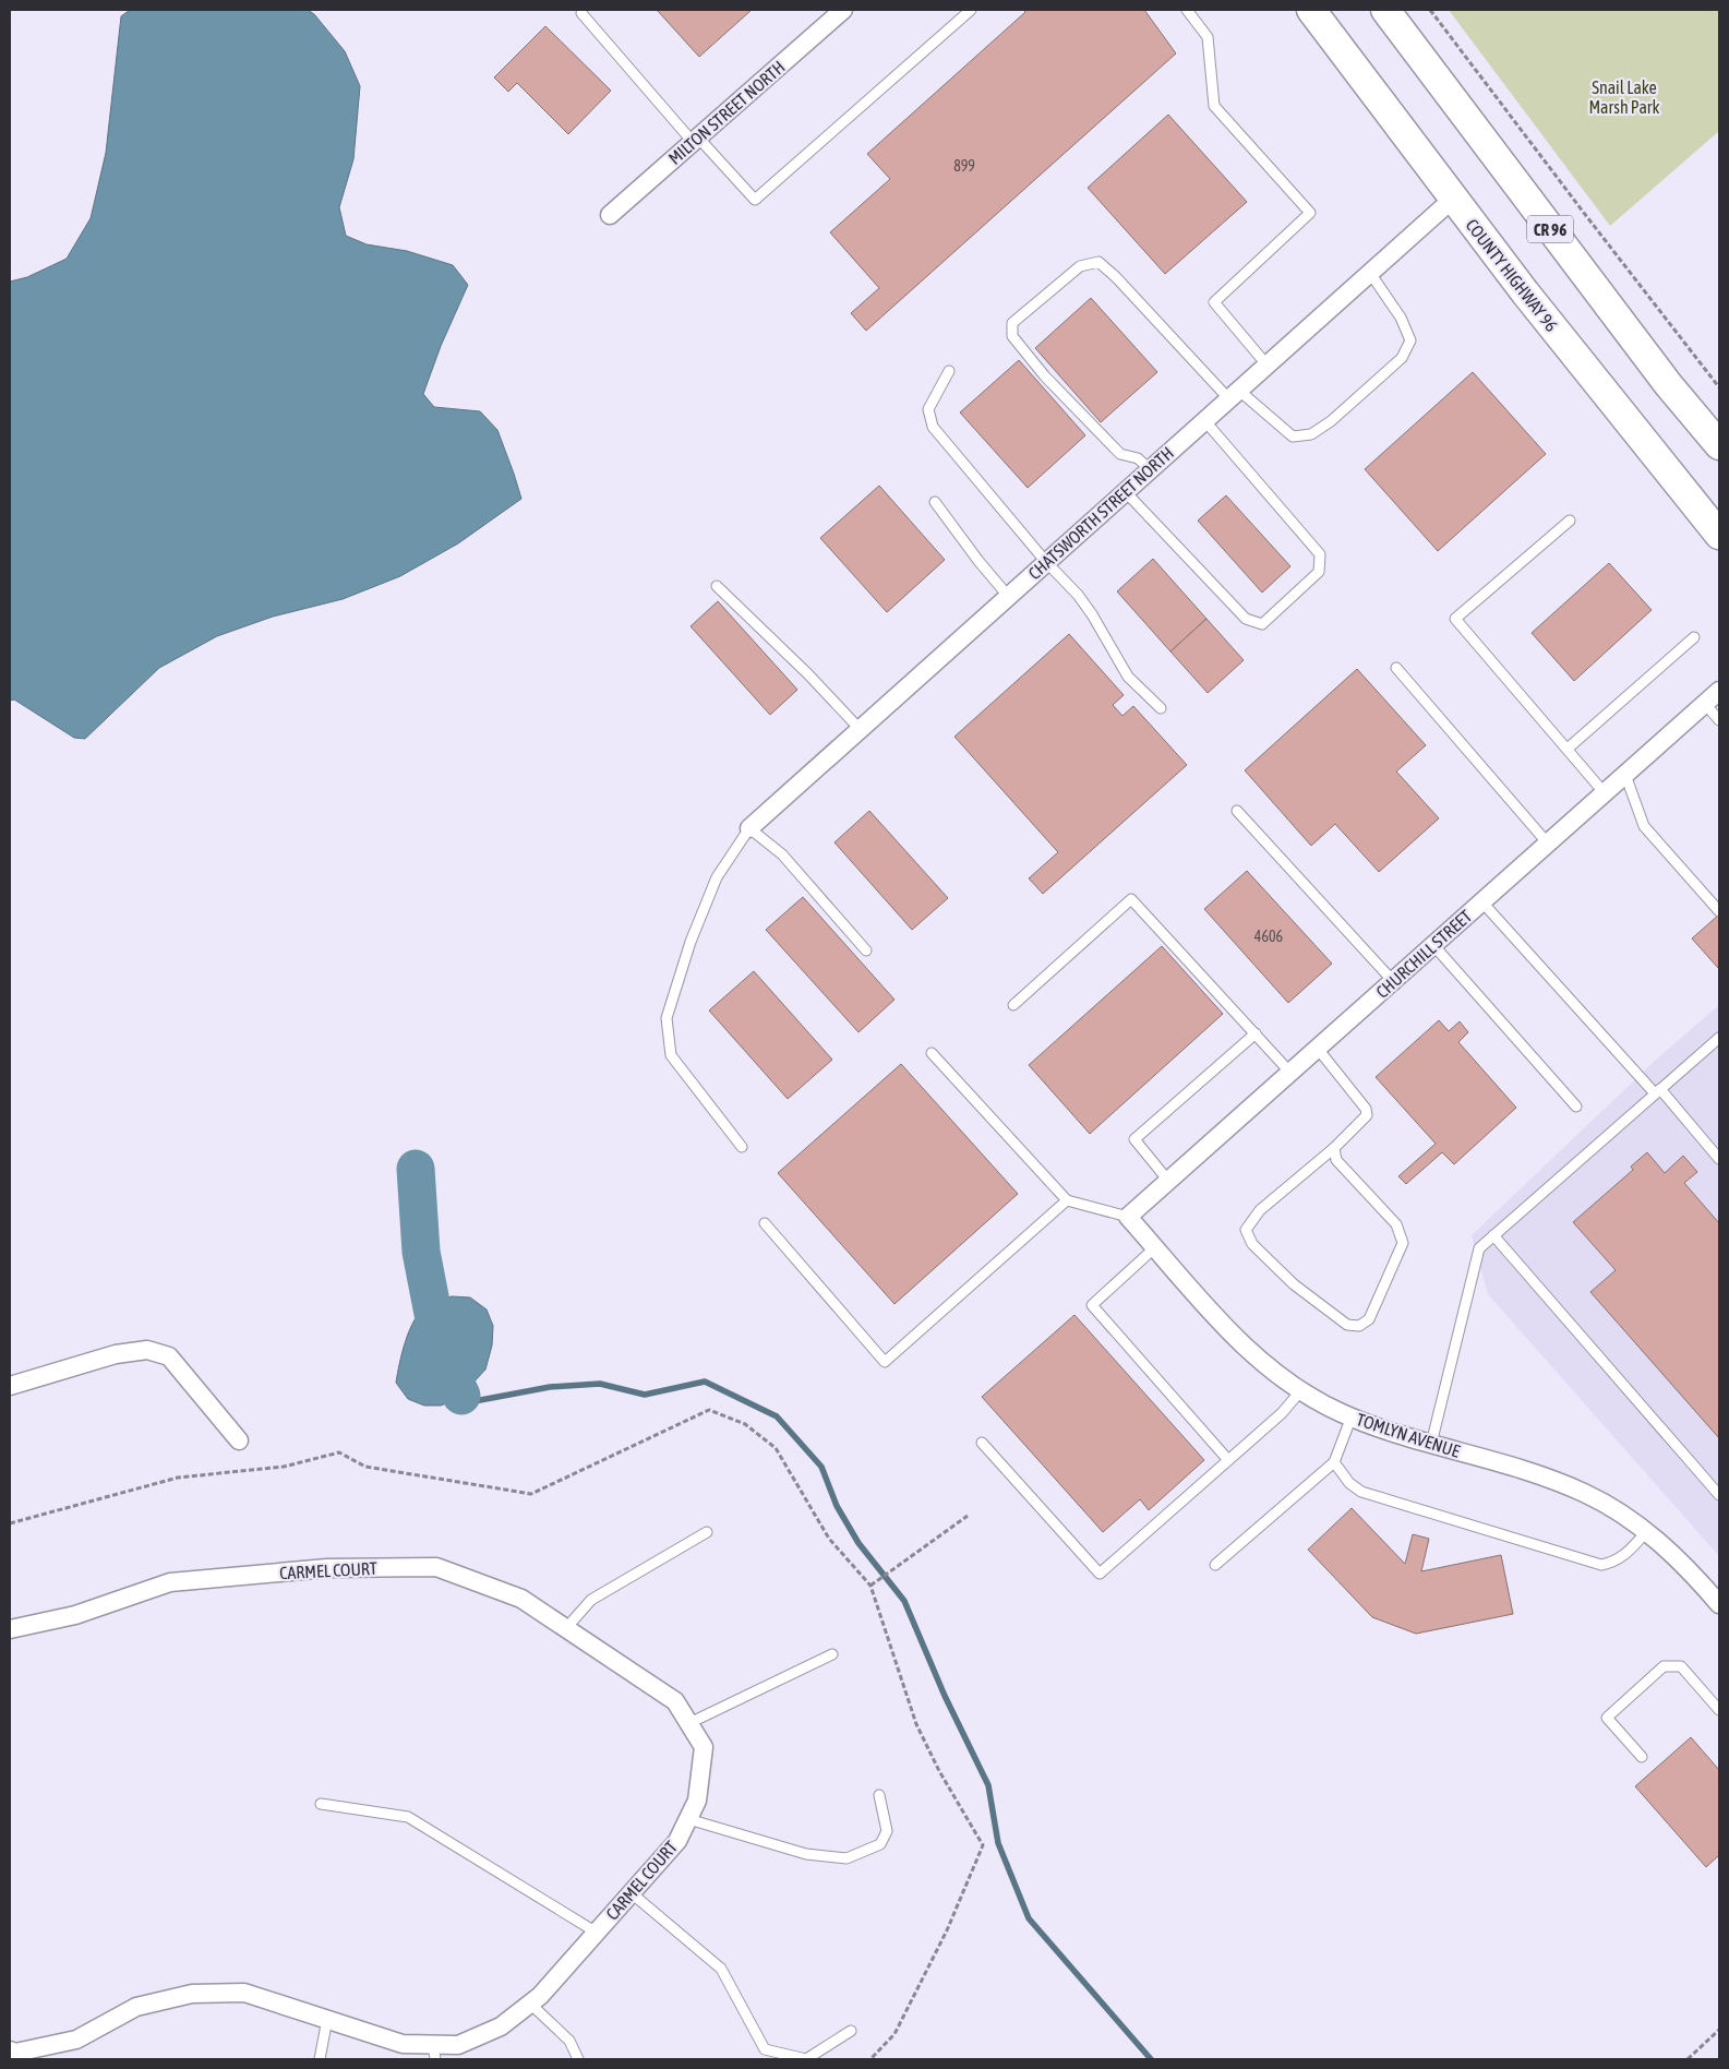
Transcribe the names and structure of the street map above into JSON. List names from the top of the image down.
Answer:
{
  "streets": {
    "main road": ["CR 96", "COUNTY HIGHWAY 96"],
    "street": [
      "MILTON STREET NORTH",
      "CHATSWORTH STREET NORTH",
      "CHURCHILL STREET",
      "TOMLYN AVENUE",
      "CARMEL COURT"
    ]
  },
  "crossings": [
    ["COUNTY HIGHWAY 96", "CHATSWORTH STREET NORTH"],
    ["CHURCHILL STREET", "TOMLYN AVENUE"]
  ],
  "parks": ["Snail Lake Marsh Park"],
  "house_numbers": ["899", "4606"]
}
